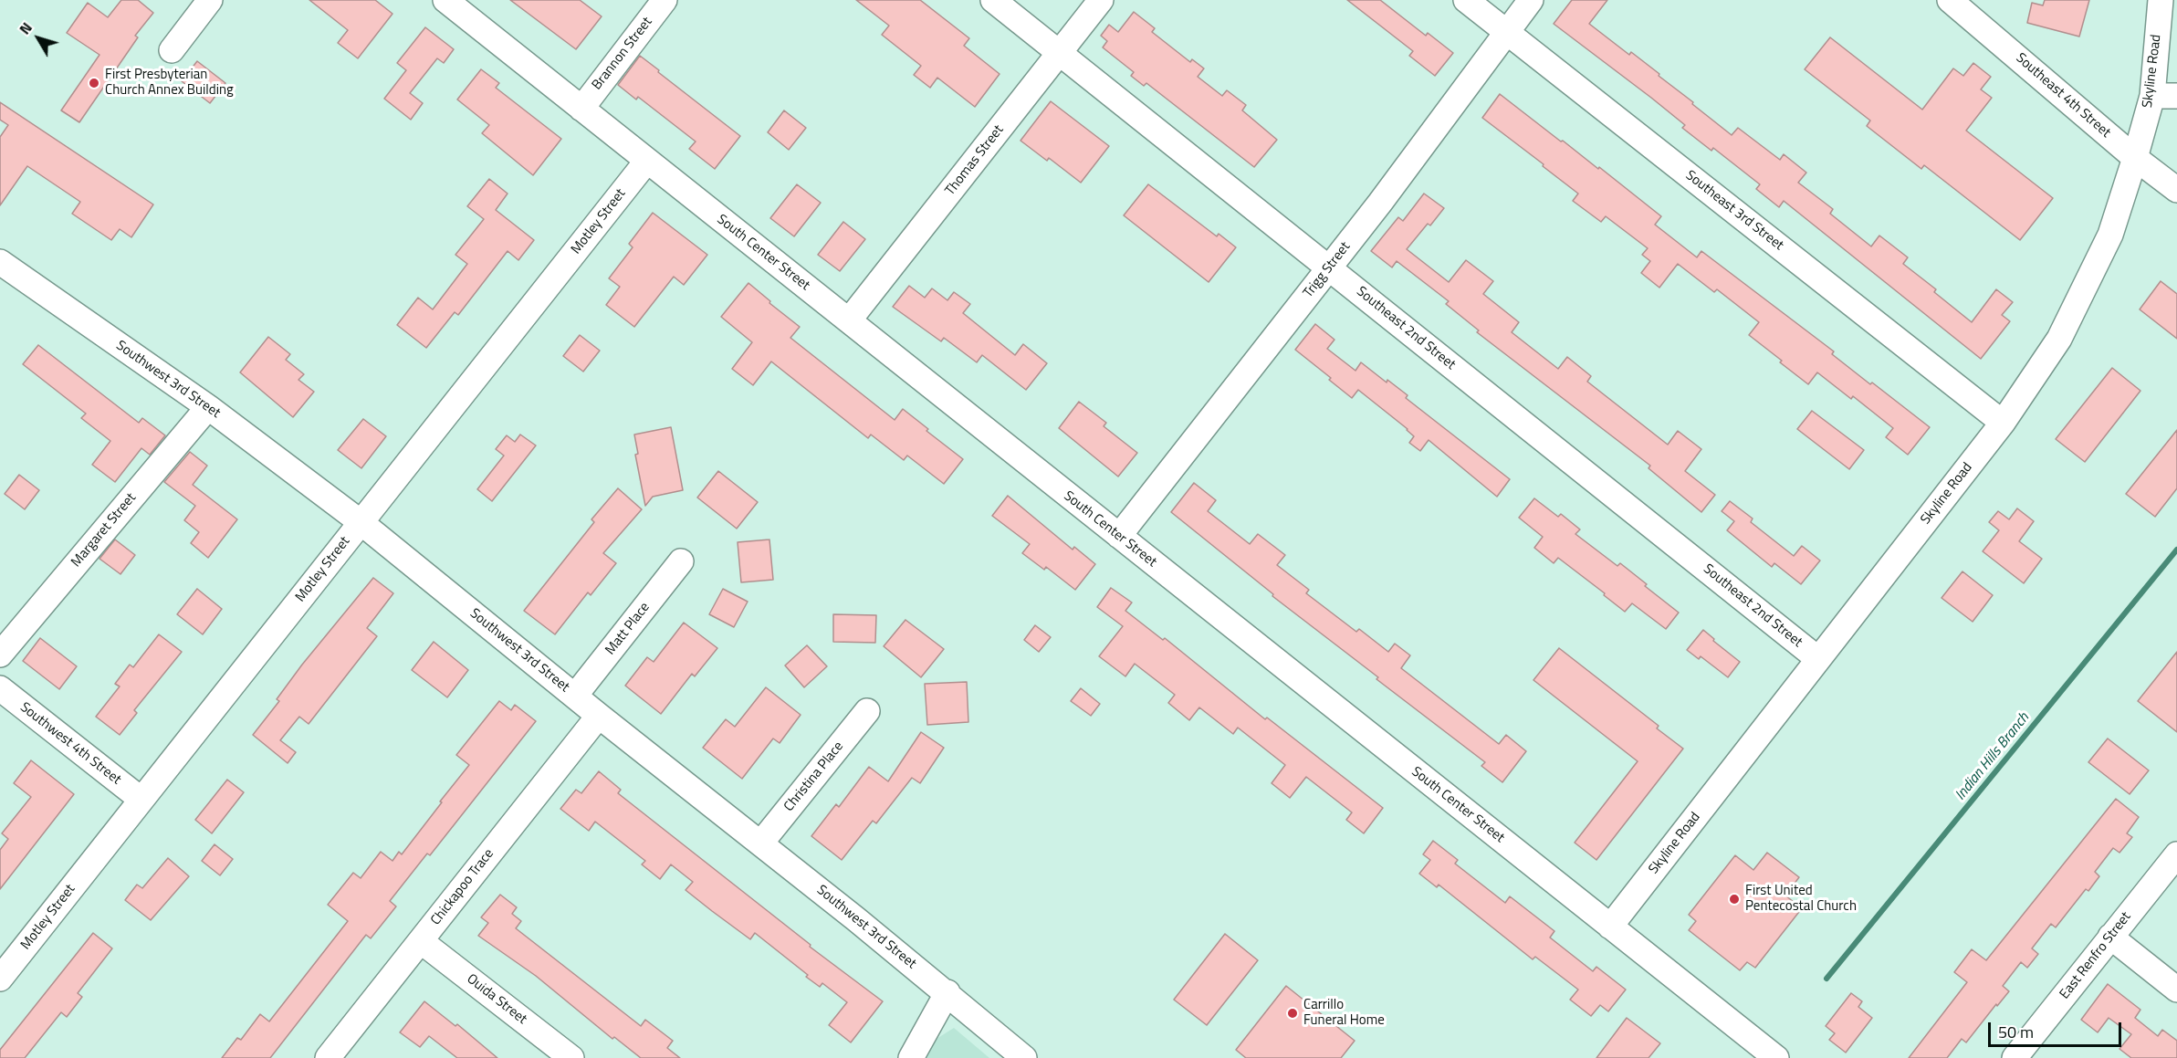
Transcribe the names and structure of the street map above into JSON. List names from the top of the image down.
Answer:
{
  "streets": {
    "street": [
      "Brannon Street",
      "Skyline Road",
      "Southeast 4th Street",
      "Thomas Street",
      "Southeast 3rd Street",
      "Motley Street",
      "South Center Street",
      "Trigg Street",
      "Southeast 2nd Street",
      "Southwest 3rd Street",
      "Margaret Street",
      "Matt Place",
      "Southwest 4th Street",
      "Christina Place",
      "Chickapoo Trace",
      "East Renfro Street",
      "Ouida Street"
    ]
  },
  "crossings": [
    ["Brannon Street", "South Center Street"],
    ["Skyline Road", "Southeast 4th Street"],
    ["Skyline Road", "Southeast 3rd Street"],
    ["Skyline Road", "South Center Street"],
    ["Skyline Road", "Southeast 2nd Street"],
    ["Thomas Street", "South Center Street"],
    ["Thomas Street", "Southeast 2nd Street"],
    ["Southeast 3rd Street", "Trigg Street"],
    ["Motley Street", "South Center Street"],
    ["Motley Street", "Southwest 3rd Street"],
    ["Motley Street", "Southwest 4th Street"],
    ["South Center Street", "Trigg Street"],
    ["Trigg Street", "Southeast 2nd Street"],
    ["Southwest 3rd Street", "Margaret Street"],
    ["Southwest 3rd Street", "Matt Place"],
    ["Southwest 3rd Street", "Christina Place"],
    ["Southwest 3rd Street", "Chickapoo Trace"],
    ["Chickapoo Trace", "Ouida Street"]
  ],
  "water": ["Indian Hills Branch"],
  "places": ["First Presbyterian Church Annex Building", "First United Pentecostal Church", "Carrillo Funeral Home"],
  "scale_bar": "50 m",
  "north": "top left"
}
